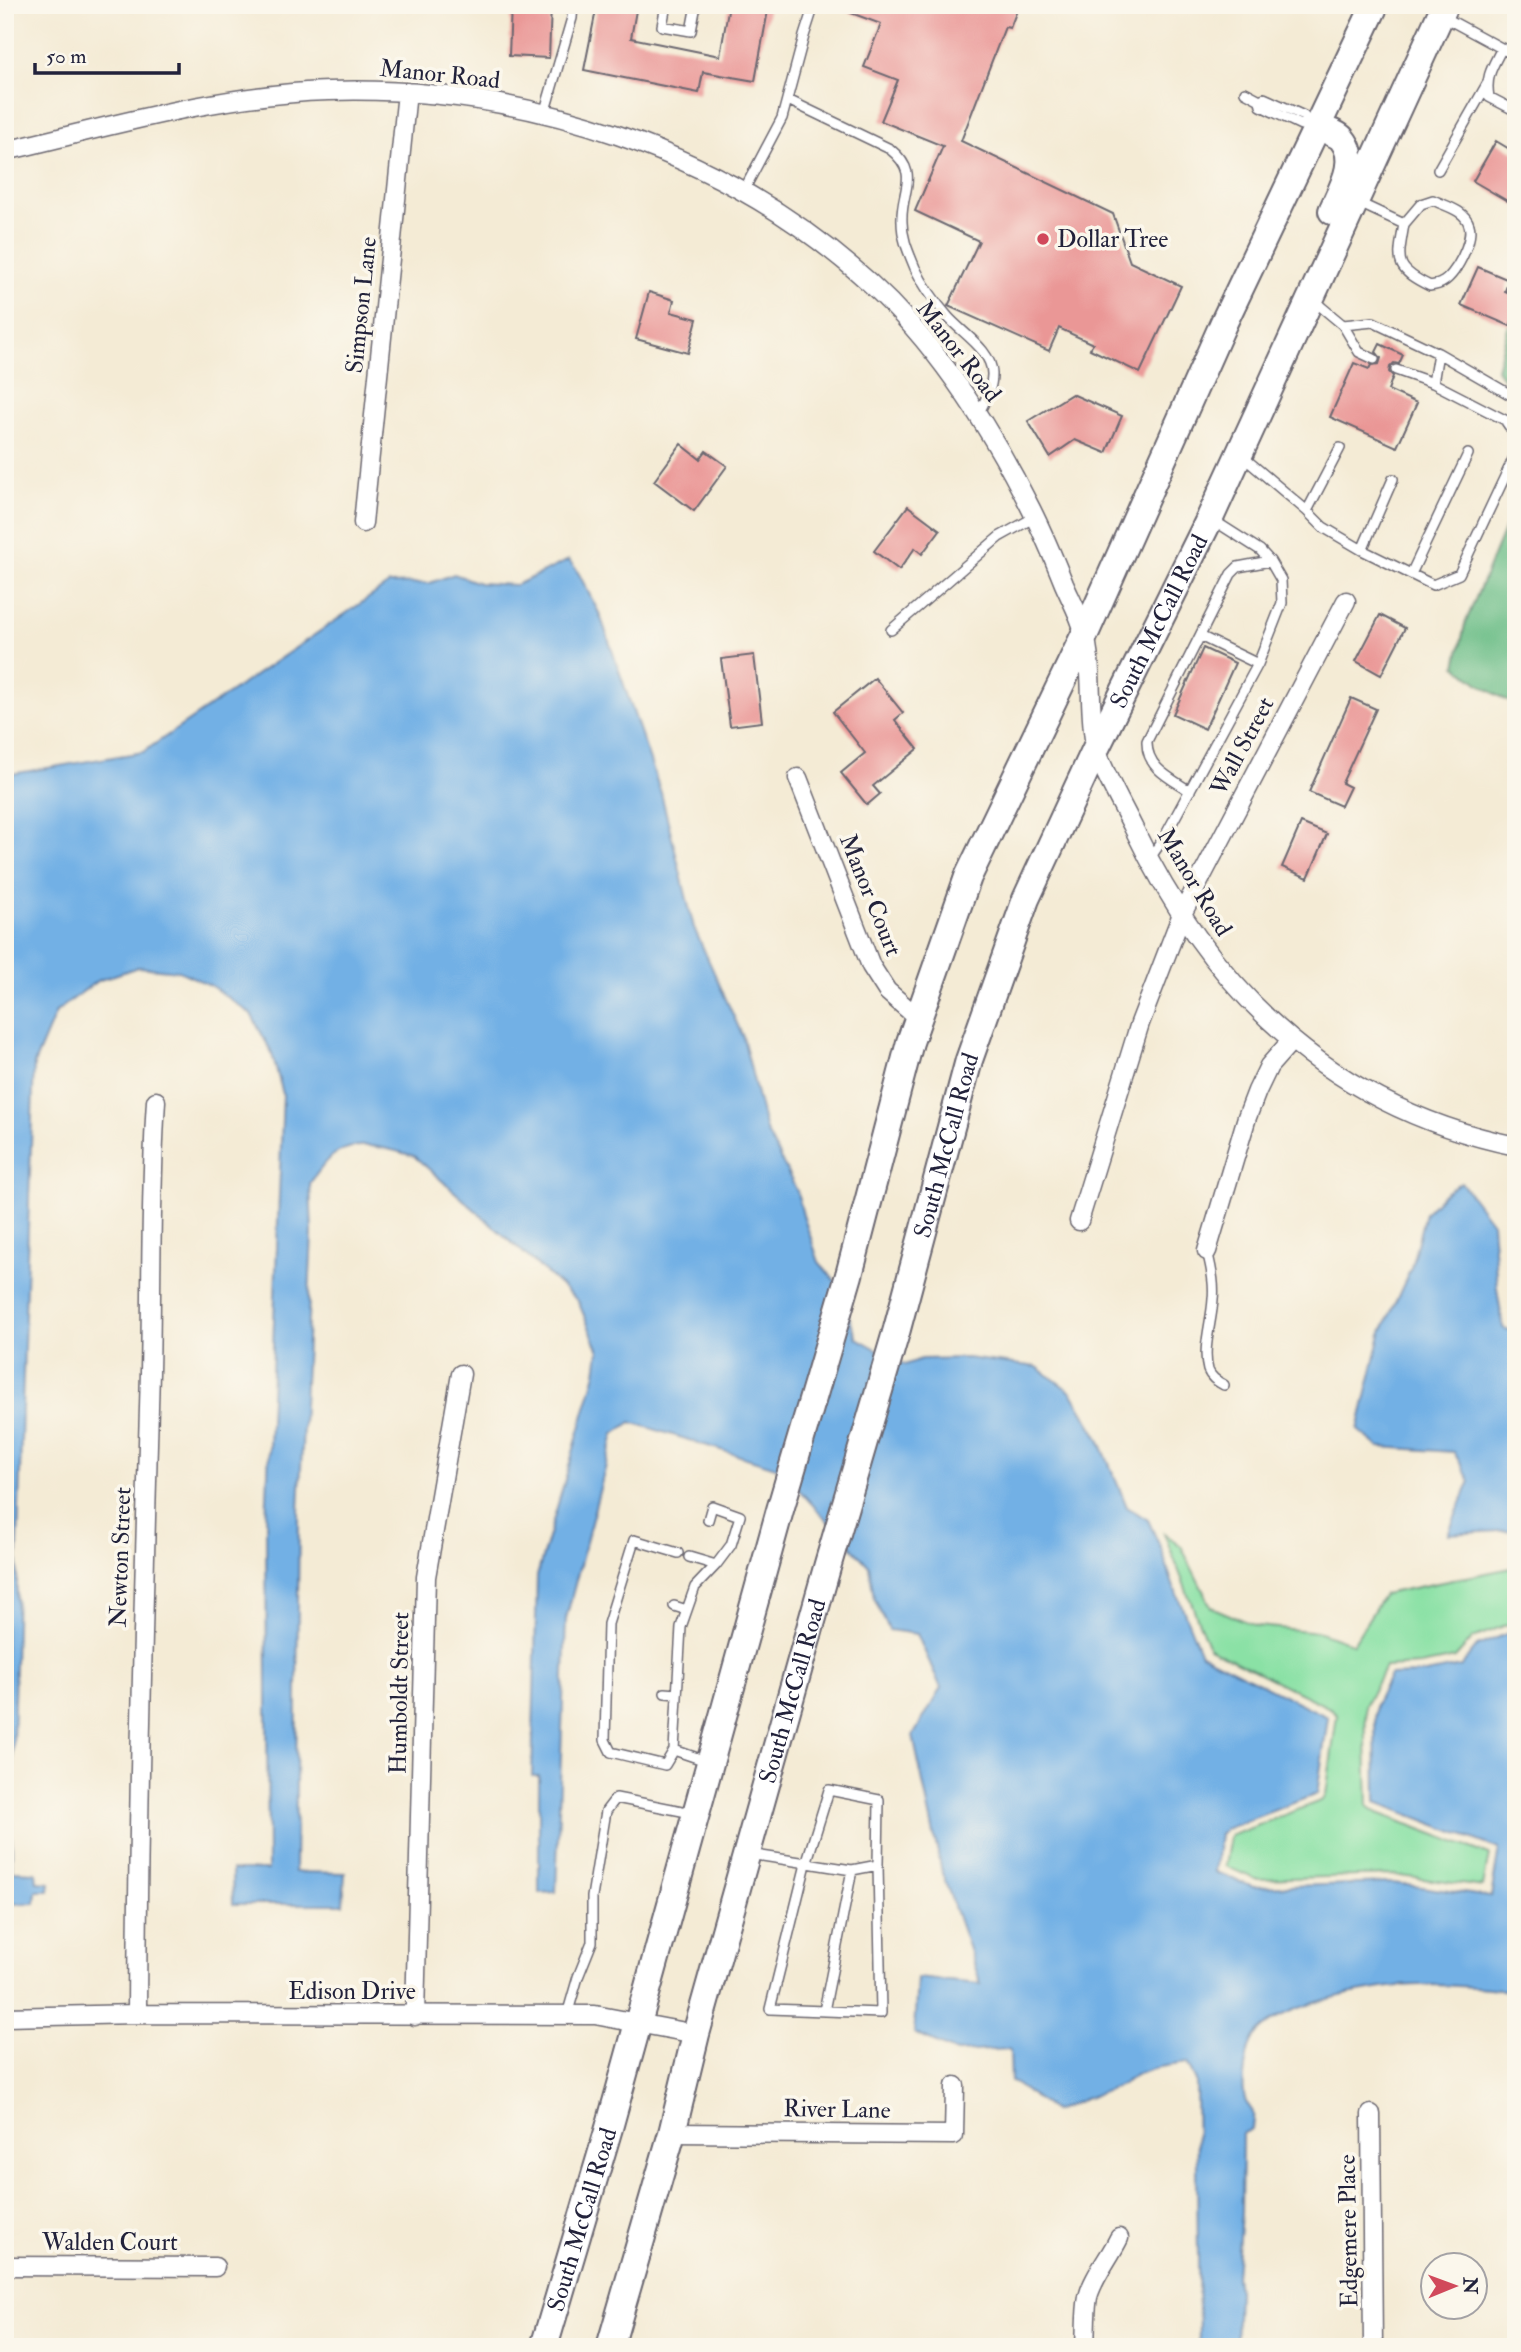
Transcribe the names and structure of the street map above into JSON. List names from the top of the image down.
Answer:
{
  "streets": {
    "main road": ["South McCall Road"],
    "street": [
      "Manor Road",
      "Simpson Lane",
      "Wall Street",
      "Manor Court",
      "Newton Street",
      "Humboldt Street",
      "Edison Drive",
      "River Lane",
      "Edgemere Place",
      "Walden Court"
    ]
  },
  "crossings": [
    ["Manor Road", "Simpson Lane"],
    ["Manor Road", "South McCall Road"],
    ["Manor Road", "Wall Street"],
    ["South McCall Road", "Manor Court"],
    ["South McCall Road", "Edison Drive"],
    ["South McCall Road", "River Lane"],
    ["Newton Street", "Edison Drive"],
    ["Humboldt Street", "Edison Drive"]
  ],
  "places": ["Dollar Tree"],
  "scale_bar": "50 m",
  "north": "right"
}
